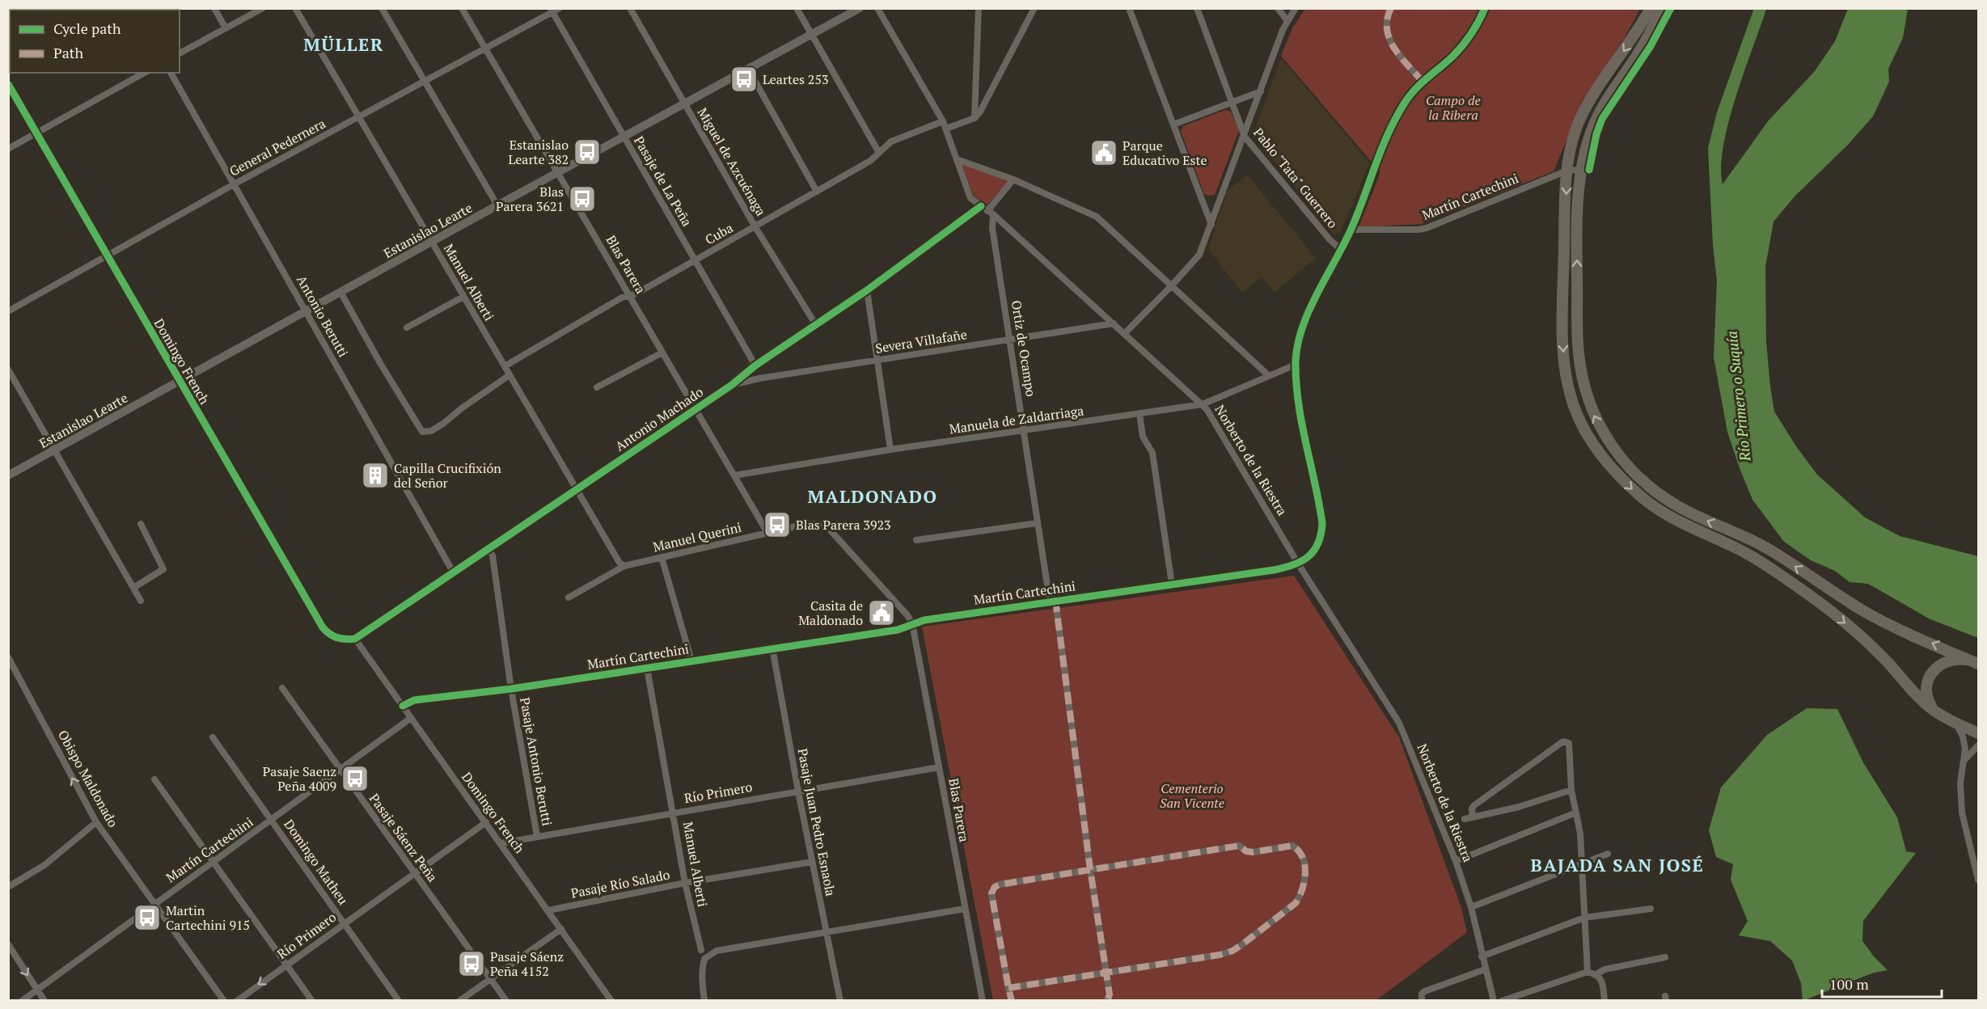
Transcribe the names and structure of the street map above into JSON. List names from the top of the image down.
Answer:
{
  "streets": {
    "street": [
      "General Pedernera",
      "Miguel de Azcuénaga",
      "Pablo \"Tata\" Guerrero",
      "Pasaje de La Peña",
      "Martín Cartechini",
      "Estanislao Learte",
      "Cuba",
      "Blas Parera",
      "Manuel Alberti",
      "Antonio Berutti",
      "Severa Villafañe",
      "Ortiz de Ocampo",
      "Domingo French",
      "Antonio Machado",
      "Manuela de Zaldarriaga",
      "Norberto de la Riestra",
      "Manuel Querini",
      "Pasaje Antonio Berutti",
      "Obispo Maldonado",
      "Río Primero",
      "Pasaje Juan Pedro Esnaola",
      "Pasaje Sáenz Peña",
      "Domingo Matheu",
      "Pasaje Río Salado"
    ]
  },
  "crossings": [
    ["General Pedernera", "Pasaje de La Peña"],
    ["General Pedernera", "Blas Parera"],
    ["General Pedernera", "Manuel Alberti"],
    ["General Pedernera", "Antonio Berutti"],
    ["General Pedernera", "Domingo French"],
    ["Miguel de Azcuénaga", "Estanislao Learte"],
    ["Miguel de Azcuénaga", "Cuba"],
    ["Miguel de Azcuénaga", "Antonio Machado"],
    ["Pablo \"Tata\" Guerrero", "Martín Cartechini"],
    ["Pasaje de La Peña", "Estanislao Learte"],
    ["Pasaje de La Peña", "Cuba"],
    ["Pasaje de La Peña", "Antonio Machado"],
    ["Martín Cartechini", "Blas Parera"],
    ["Martín Cartechini", "Manuel Alberti"],
    ["Martín Cartechini", "Ortiz de Ocampo"],
    ["Martín Cartechini", "Domingo French"],
    ["Martín Cartechini", "Manuela de Zaldarriaga"],
    ["Martín Cartechini", "Norberto de la Riestra"],
    ["Martín Cartechini", "Manuel Querini"],
    ["Martín Cartechini", "Pasaje Antonio Berutti"],
    ["Martín Cartechini", "Obispo Maldonado"],
    ["Martín Cartechini", "Pasaje Juan Pedro Esnaola"],
    ["Martín Cartechini", "Pasaje Sáenz Peña"],
    ["Martín Cartechini", "Domingo Matheu"],
    ["Estanislao Learte", "Blas Parera"],
    ["Estanislao Learte", "Manuel Alberti"],
    ["Estanislao Learte", "Antonio Berutti"],
    ["Estanislao Learte", "Domingo French"],
    ["Cuba", "Blas Parera"],
    ["Cuba", "Manuel Alberti"],
    ["Cuba", "Norberto de la Riestra"],
    ["Blas Parera", "Antonio Machado"],
    ["Blas Parera", "Manuela de Zaldarriaga"],
    ["Blas Parera", "Manuel Querini"],
    ["Blas Parera", "Río Primero"],
    ["Manuel Alberti", "Antonio Machado"],
    ["Manuel Alberti", "Manuel Querini"],
    ["Manuel Alberti", "Río Primero"],
    ["Manuel Alberti", "Pasaje Río Salado"],
    ["Antonio Berutti", "Antonio Machado"],
    ["Severa Villafañe", "Ortiz de Ocampo"],
    ["Severa Villafañe", "Antonio Machado"],
    ["Severa Villafañe", "Norberto de la Riestra"],
    ["Ortiz de Ocampo", "Antonio Machado"],
    ["Ortiz de Ocampo", "Manuela de Zaldarriaga"],
    ["Ortiz de Ocampo", "Norberto de la Riestra"],
    ["Domingo French", "Antonio Machado"],
    ["Domingo French", "Río Primero"],
    ["Domingo French", "Pasaje Río Salado"],
    ["Antonio Machado", "Norberto de la Riestra"],
    ["Antonio Machado", "Pasaje Antonio Berutti"],
    ["Manuela de Zaldarriaga", "Norberto de la Riestra"],
    ["Pasaje Antonio Berutti", "Río Primero"],
    ["Río Primero", "Pasaje Juan Pedro Esnaola"],
    ["Río Primero", "Pasaje Sáenz Peña"],
    ["Río Primero", "Domingo Matheu"],
    ["Pasaje Juan Pedro Esnaola", "Pasaje Río Salado"]
  ],
  "one_way": ["Obispo Maldonado"],
  "districts": ["MÜLLER", "MALDONADO", "BAJADA SAN JOSÉ"],
  "water": ["Río Primero o Suquía"],
  "parks": ["Campo de la Ribera", "Cementerio San Vicente"],
  "places": {
    "bus stop": [
      "Leartes 253",
      "Estanislao Learte 382",
      "Blas Parera 3621",
      "Blas Parera 3923",
      "Pasaje Saenz Peña 4009",
      "Martin Cartechini 915",
      "Pasaje Sáenz Peña 4152"
    ],
    "public building": ["Parque Educativo Este", "Casita de Maldonado"],
    "building": ["Capilla Crucifixión del Señor"]
  },
  "legend": ["Cycle path", "Path"],
  "scale_bar": "100 m"
}
